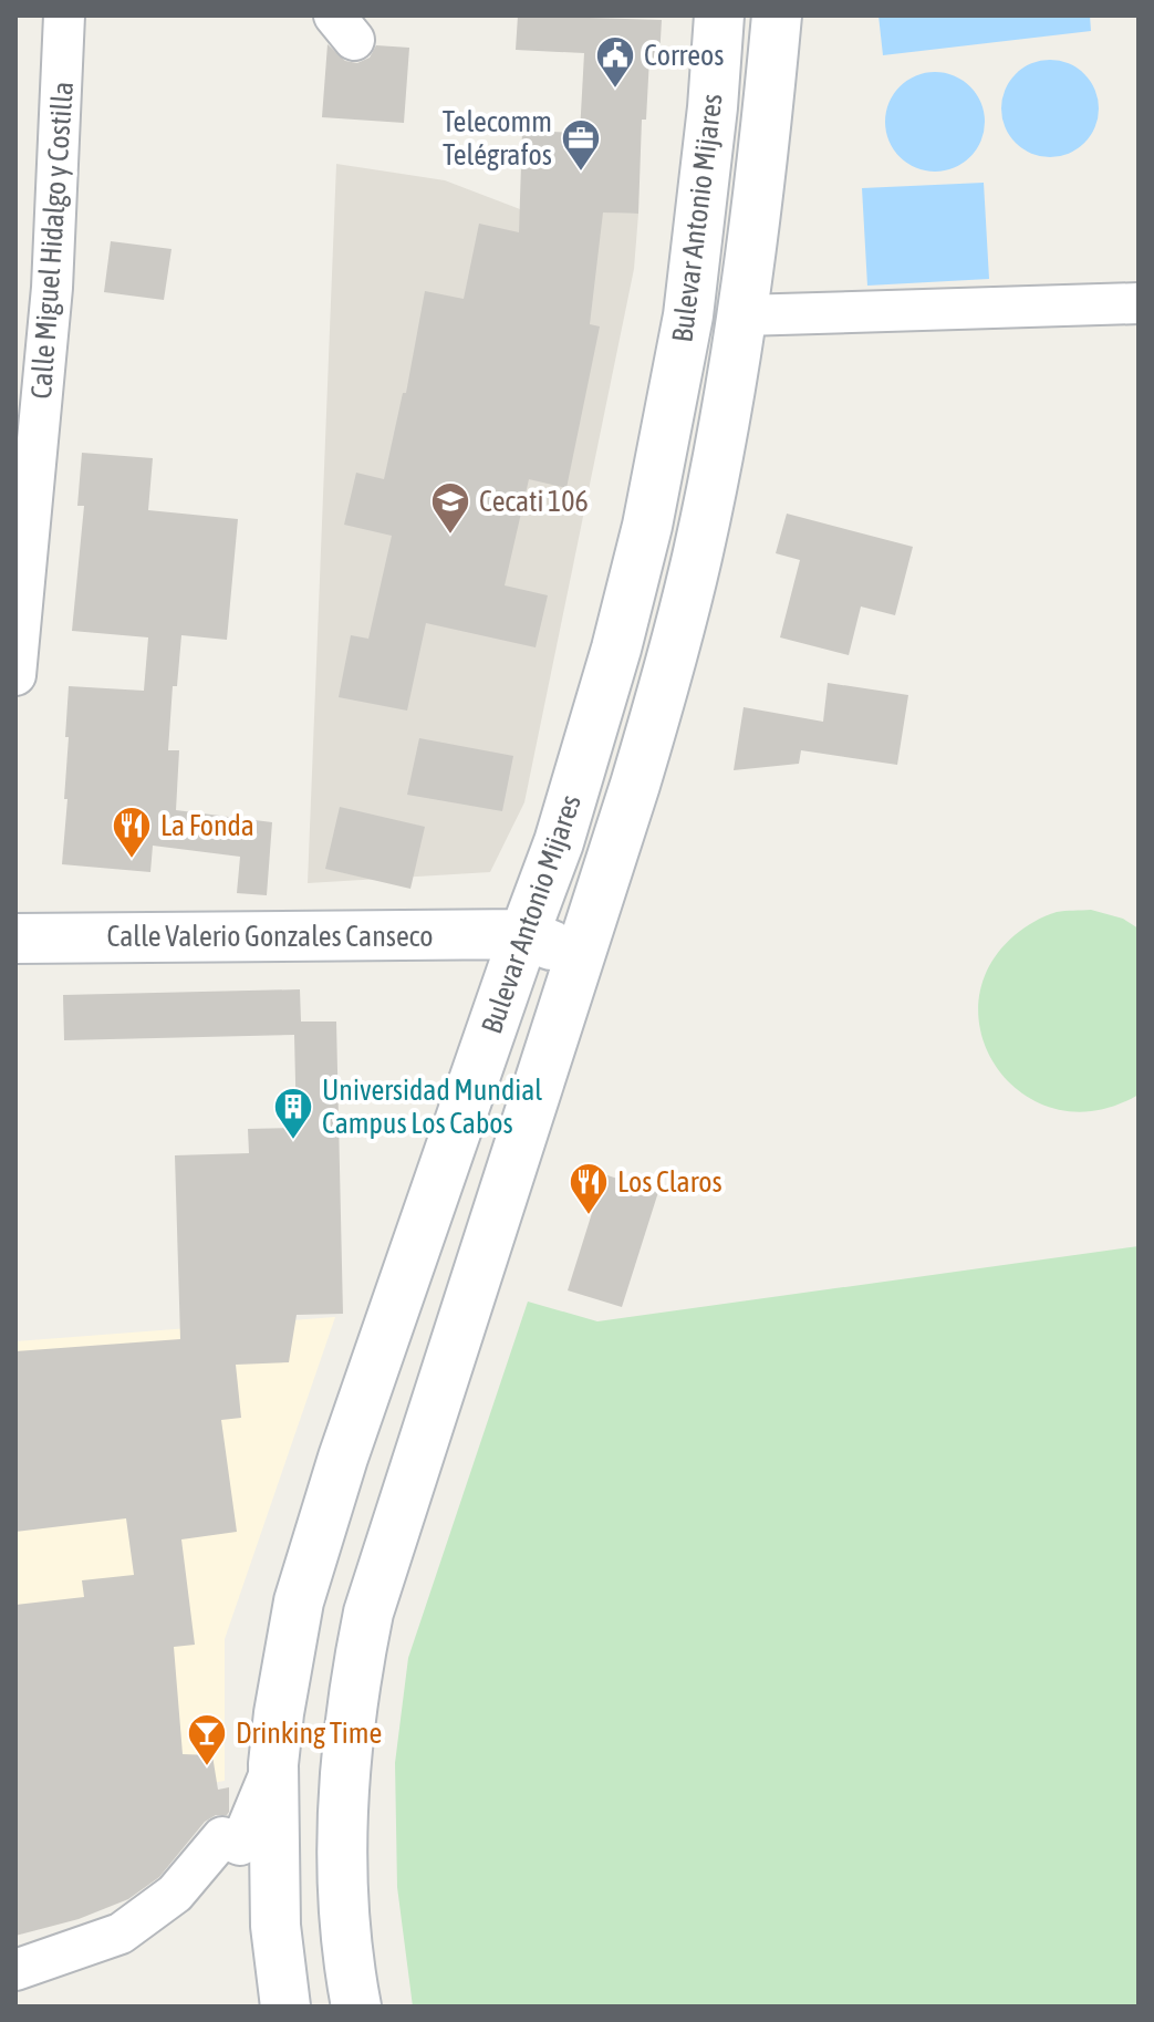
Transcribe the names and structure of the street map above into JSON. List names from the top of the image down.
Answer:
{
  "streets": {
    "main road": ["Bulevar Antonio Mijares", "Calle Valerio Gonzales Canseco"],
    "street": ["Calle Miguel Hidalgo y Costilla"]
  },
  "crossings": [
    ["Bulevar Antonio Mijares", "Calle Valerio Gonzales Canseco"]
  ],
  "places": {
    "public building": ["Correos"],
    "office": ["Telecomm Telégrafos"],
    "school or university": ["Cecati 106"],
    "restaurant": ["La Fonda", "Los Claros"],
    "building": ["Universidad Mundial Campus Los Cabos"],
    "bar": ["Drinking Time"]
  }
}
